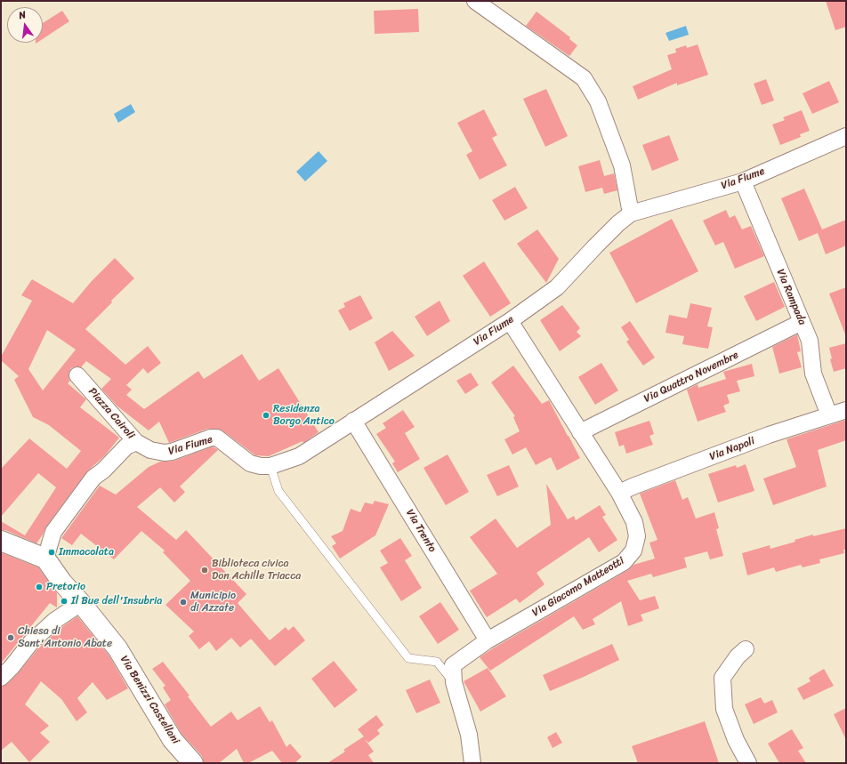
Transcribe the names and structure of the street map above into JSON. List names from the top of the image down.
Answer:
{
  "streets": {
    "street": [
      "Via Fiume",
      "Via Rampada",
      "Via Quattro Novembre",
      "Piazza Cairoli",
      "Via Napoli",
      "Via Trento",
      "Via Giacomo Matteotti",
      "Via Benizzi Castellani"
    ]
  },
  "crossings": [
    ["Via Fiume", "Via Rampada"],
    ["Via Fiume", "Piazza Cairoli"],
    ["Via Fiume", "Via Trento"],
    ["Via Fiume", "Via Giacomo Matteotti"],
    ["Via Rampada", "Via Quattro Novembre"],
    ["Via Rampada", "Via Napoli"],
    ["Via Quattro Novembre", "Via Giacomo Matteotti"],
    ["Piazza Cairoli", "Via Benizzi Castellani"],
    ["Via Napoli", "Via Giacomo Matteotti"],
    ["Via Trento", "Via Giacomo Matteotti"]
  ],
  "places": [
    "Residenza Borgo Antico",
    "Immacolata",
    "Biblioteca civica Don Achille Triacca",
    "Pretorio",
    "Il Bue dell'Insubria",
    "Municipio di Azzate",
    "Chiesa di Sant'Antonio Abate"
  ],
  "north": "top"
}
